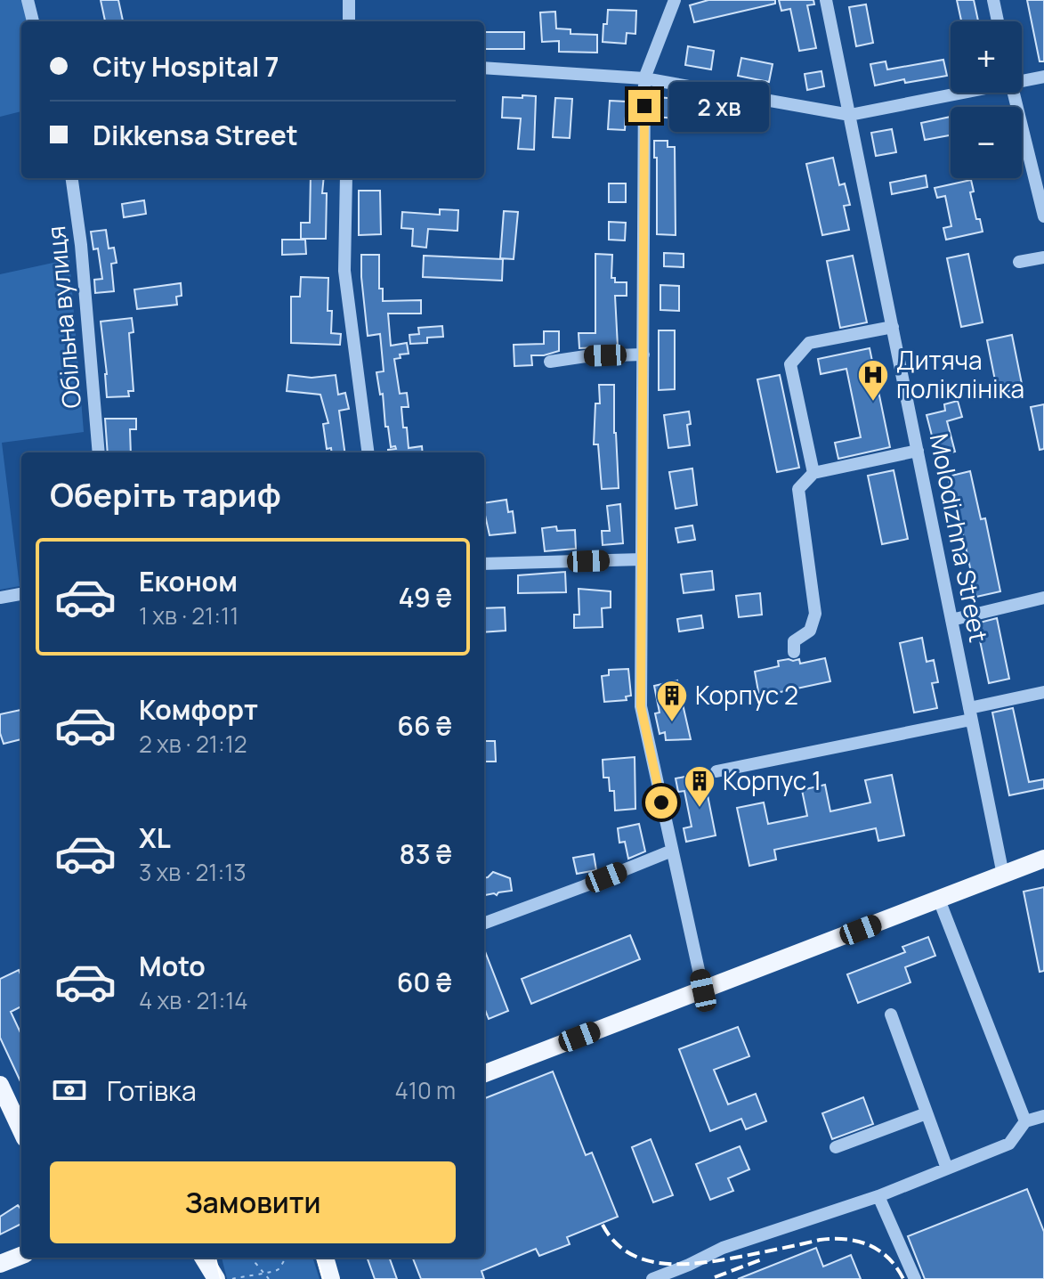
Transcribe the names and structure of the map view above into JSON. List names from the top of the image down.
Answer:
{
  "streets": {
    "street": ["Обільна вулиця", "Molodizhna Street"]
  },
  "places": {
    "hospital": ["Дитяча поліклініка"],
    "building": ["Корпус 2", "Корпус 1"]
  },
  "page": {
    "map_buttons": ["+", "−"],
    "banner": ["City Hospital 7", "Dikkensa Street"],
    "bubble": "2 хв",
    "heading": "Оберіть тариф",
    "list": [
      {
        "name": "Економ",
        "note": "1 хв · 21:11",
        "value": "49 ₴"
      },
      {
        "name": "Комфорт",
        "note": "2 хв · 21:12",
        "value": "66 ₴"
      },
      {
        "name": "XL",
        "note": "3 хв · 21:13",
        "value": "83 ₴"
      },
      {
        "name": "Moto",
        "note": "4 хв · 21:14",
        "value": "60 ₴"
      }
    ],
    "pay": ["Готівка", "410 m"],
    "buttons": "Замовити"
  }
}
